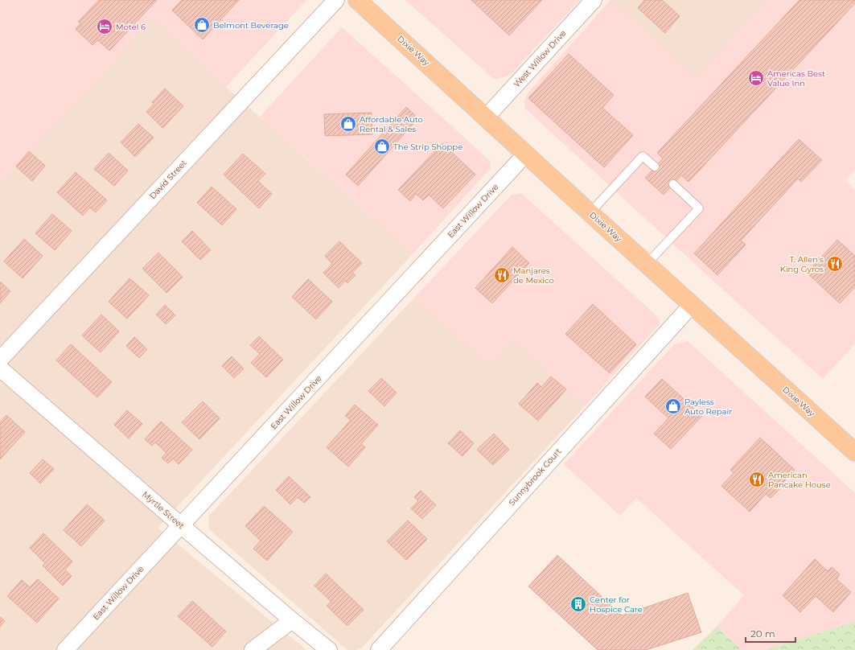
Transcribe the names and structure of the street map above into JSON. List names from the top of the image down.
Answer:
{
  "streets": {
    "main road": ["Dixie Way"],
    "street": [
      "West Willow Drive",
      "David Street",
      "East Willow Drive",
      "Sunnybrook Court",
      "Myrtle Street"
    ]
  },
  "crossings": [
    ["Dixie Way", "West Willow Drive"],
    ["Dixie Way", "East Willow Drive"],
    ["Dixie Way", "Sunnybrook Court"],
    ["East Willow Drive", "Myrtle Street"]
  ],
  "places": {
    "shop": [
      "Belmont Beverage",
      "Affordable Auto Rental & Sales",
      "The Strip Shoppe",
      "Payless Auto Repair"
    ],
    "hotel": ["Motel 6", "Americas Best Value Inn"],
    "restaurant": ["T. Allen's King Gyros", "Manjares de Mexico", "American Pancake House"],
    "building": ["Center for Hospice Care"]
  },
  "scale_bar": "20 m"
}
